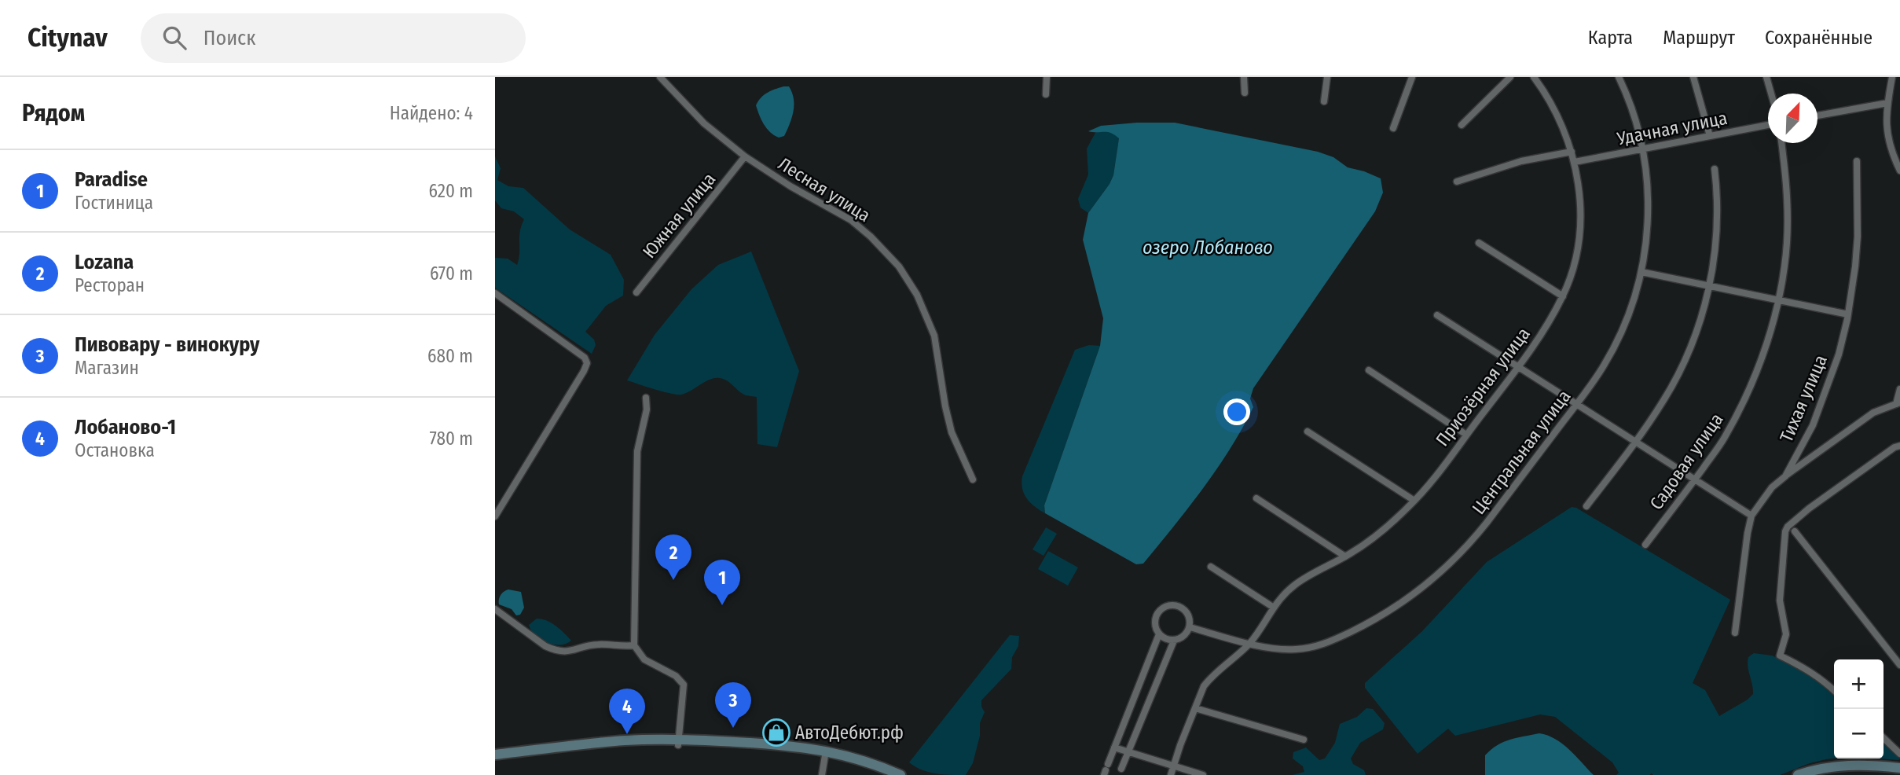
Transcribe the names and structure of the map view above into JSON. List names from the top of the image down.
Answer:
{
  "streets": {
    "street": [
      "Удачная улица",
      "Лесная улица",
      "Южная улица",
      "Приозёрная улица",
      "Тихая улица",
      "Центральная улица",
      "Садовая улица"
    ]
  },
  "crossings": [
    ["Удачная улица", "Приозёрная улица"],
    ["Удачная улица", "Центральная улица"],
    ["Лесная улица", "Южная улица"],
    ["Приозёрная улица", "Центральная улица"]
  ],
  "water": ["озеро Лобаново"],
  "places": {
    "shop": ["АвтоДебют.рф"]
  },
  "north": "top right",
  "page": {
    "header": "Citynav",
    "search": "Поиск",
    "nav": ["Карта", "Маршрут", "Сохранённые"],
    "heading": ["Рядом", "Найдено: 4"],
    "list": [
      {
        "mark": "1",
        "name": "Paradise",
        "note": "Гостиница",
        "value": "620 m"
      },
      {
        "mark": "2",
        "name": "Lozana",
        "note": "Ресторан",
        "value": "670 m"
      },
      {
        "mark": "3",
        "name": "Пивовару - винокуру",
        "note": "Магазин",
        "value": "680 m"
      },
      {
        "mark": "4",
        "name": "Лобаново-1",
        "note": "Остановка",
        "value": "780 m"
      }
    ],
    "pins": [
      "2",
      "1",
      "3",
      "4"
    ],
    "map_buttons": ["+", "−"]
  }
}
